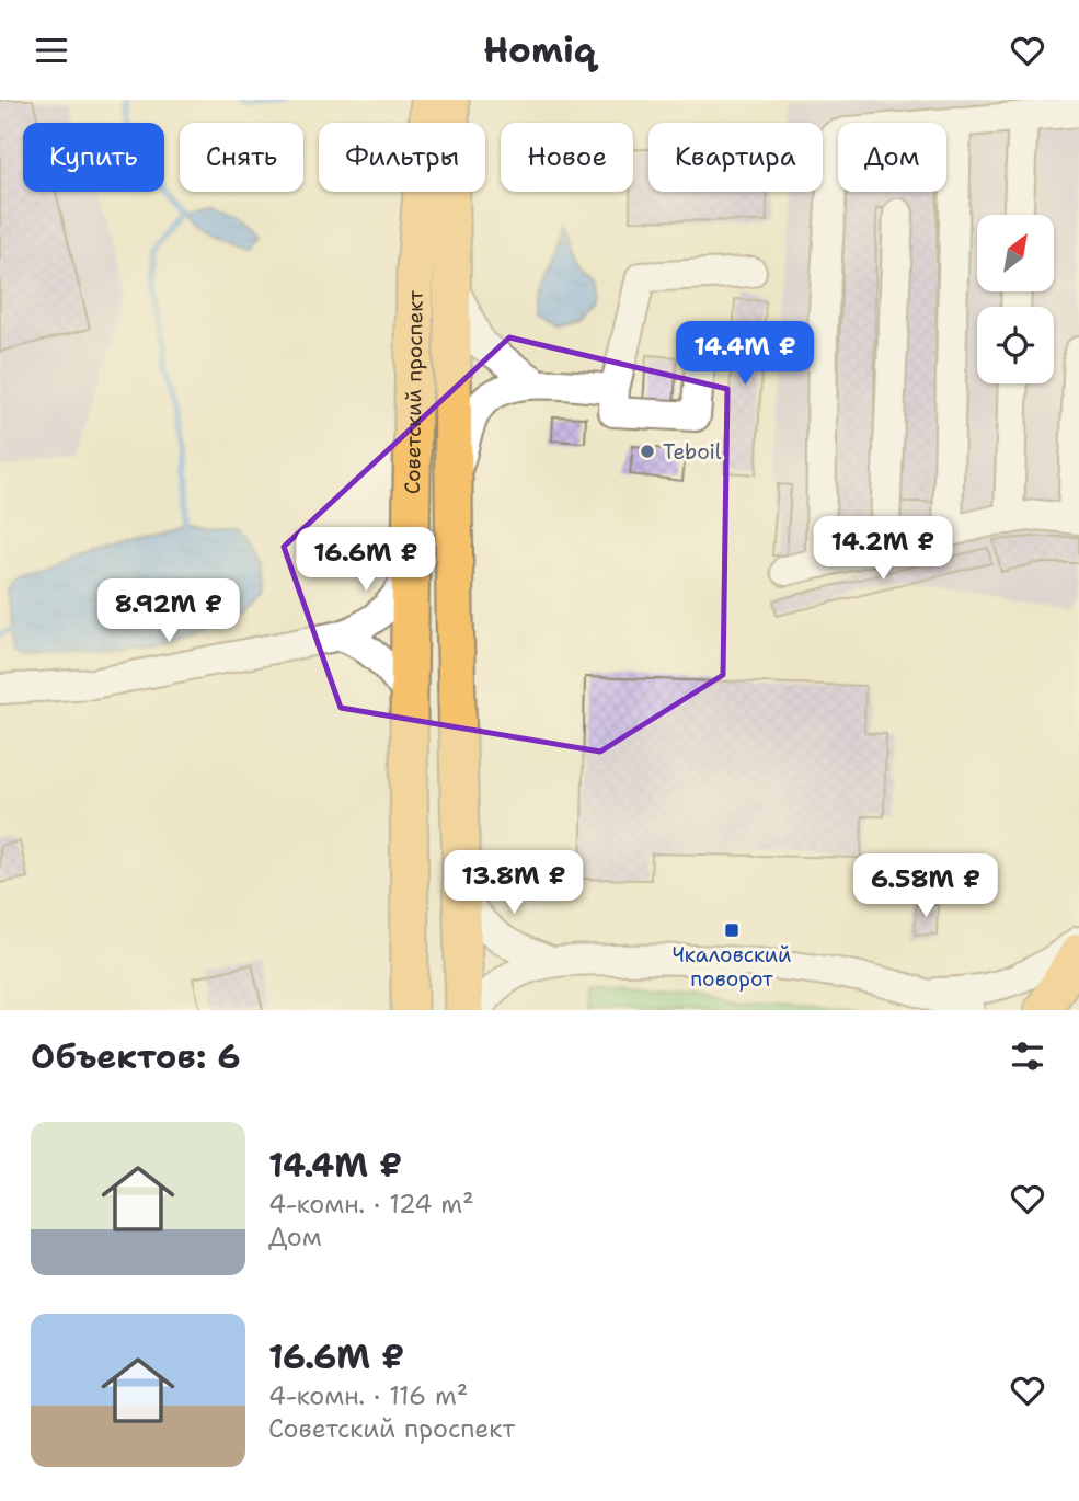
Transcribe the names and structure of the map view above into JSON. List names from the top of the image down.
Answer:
{
  "streets": {
    "main road": ["Советский проспект"]
  },
  "places": {
    "other": ["Teboil"],
    "transit": ["Чкаловский поворот"]
  },
  "north": "top right",
  "page": {
    "header": "Homiq",
    "chip": [
      "Купить",
      "Снять",
      "Фильтры",
      "Новое",
      "Квартира",
      "Дом"
    ],
    "price": [
      "14.4M ₽",
      "14.2M ₽",
      "16.6M ₽",
      "8.92M ₽",
      "13.8M ₽",
      "6.58M ₽"
    ],
    "heading": "Объектов: 6",
    "list": [
      {
        "name": "14.4M ₽",
        "note": "4-комн. · 124 m² · Дом"
      },
      {
        "name": "16.6M ₽",
        "note": "4-комн. · 116 m² · Советский проспект"
      }
    ]
  }
}
